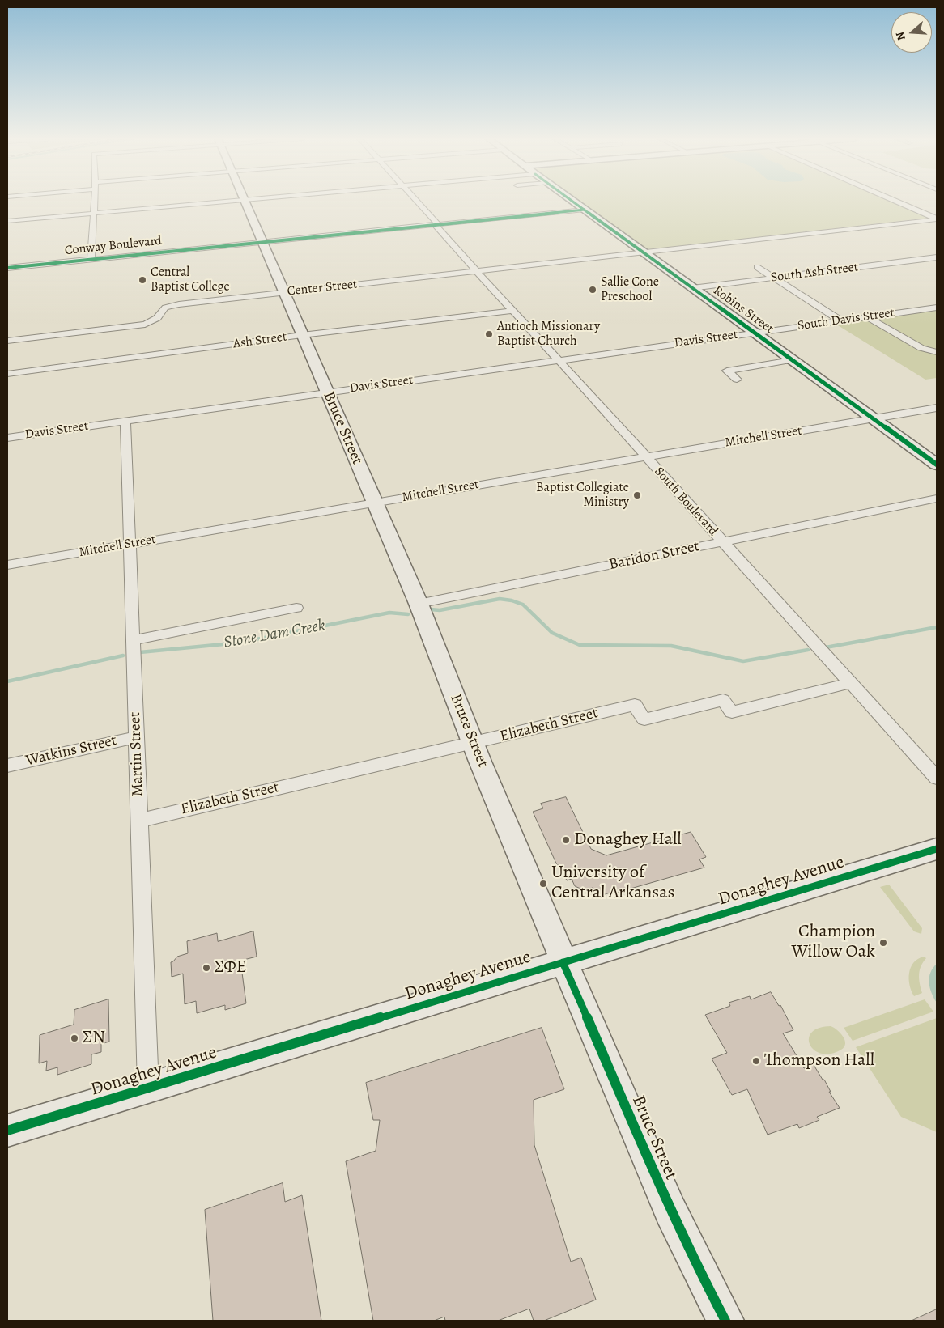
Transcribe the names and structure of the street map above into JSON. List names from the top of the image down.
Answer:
{
  "streets": {
    "street": [
      "Conway Boulevard",
      "South Ash Street",
      "Center Street",
      "Robins Street",
      "South Davis Street",
      "Davis Street",
      "Ash Street",
      "Bruce Street",
      "Mitchell Street",
      "South Boulevard",
      "Baridon Street",
      "Elizabeth Street",
      "Watkins Street",
      "Martin Street",
      "Donaghey Avenue"
    ]
  },
  "crossings": [
    ["Conway Boulevard", "Robins Street"],
    ["Conway Boulevard", "Bruce Street"],
    ["Conway Boulevard", "South Boulevard"],
    ["South Ash Street", "Robins Street"],
    ["Center Street", "Robins Street"],
    ["Center Street", "Bruce Street"],
    ["Center Street", "South Boulevard"],
    ["Robins Street", "South Davis Street"],
    ["Robins Street", "Davis Street"],
    ["Robins Street", "Mitchell Street"],
    ["South Davis Street", "Davis Street"],
    ["Davis Street", "Bruce Street"],
    ["Davis Street", "South Boulevard"],
    ["Davis Street", "Martin Street"],
    ["Ash Street", "Bruce Street"],
    ["Ash Street", "South Boulevard"],
    ["Bruce Street", "Mitchell Street"],
    ["Bruce Street", "Baridon Street"],
    ["Bruce Street", "Elizabeth Street"],
    ["Bruce Street", "Donaghey Avenue"],
    ["Mitchell Street", "South Boulevard"],
    ["Mitchell Street", "Martin Street"],
    ["South Boulevard", "Baridon Street"],
    ["South Boulevard", "Elizabeth Street"],
    ["Elizabeth Street", "Martin Street"],
    ["Watkins Street", "Martin Street"],
    ["Martin Street", "Donaghey Avenue"]
  ],
  "water": ["Stone Dam Creek"],
  "places": [
    "Central Baptist College",
    "Sallie Cone Preschool",
    "Antioch Missionary Baptist Church",
    "Baptist Collegiate Ministry",
    "Donaghey Hall",
    "University of Central Arkansas",
    "Champion Willow Oak",
    "ΣΦΕ",
    "ΣΝ",
    "Thompson Hall"
  ],
  "north": "left"
}
